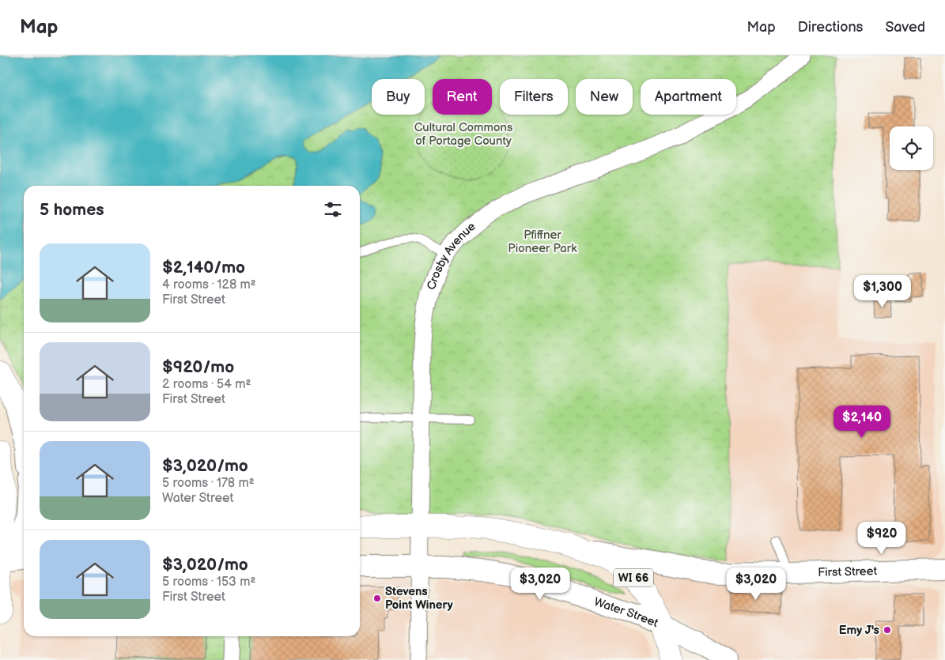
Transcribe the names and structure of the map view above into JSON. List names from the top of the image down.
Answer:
{
  "streets": {
    "main road": ["WI 66"],
    "street": ["Crosby Avenue", "First Street", "Water Street"]
  },
  "crossings": [
    ["Crosby Avenue", "WI 66"],
    ["Crosby Avenue", "Water Street"],
    ["First Street", "WI 66"],
    ["WI 66", "Water Street"]
  ],
  "parks": ["Cultural Commons of Portage County", "Pfiffner Pioneer Park"],
  "places": ["Stevens Point Winery", "Emy J's"],
  "page": {
    "header": "Map",
    "nav": ["Map", "Directions", "Saved"],
    "chip": [
      "Buy",
      "Rent",
      "Filters",
      "New",
      "Apartment"
    ],
    "heading": "5 homes",
    "list": [
      {
        "name": "$2,140/mo",
        "note": "4 rooms · 128 m² · First Street"
      },
      {
        "name": "$920/mo",
        "note": "2 rooms · 54 m² · First Street"
      },
      {
        "name": "$3,020/mo",
        "note": "5 rooms · 178 m² · Water Street"
      },
      {
        "name": "$3,020/mo",
        "note": "5 rooms · 153 m² · First Street"
      }
    ],
    "price": [
      "$1,300",
      "$2,140",
      "$920",
      "$3,020",
      "$3,020"
    ]
  }
}
